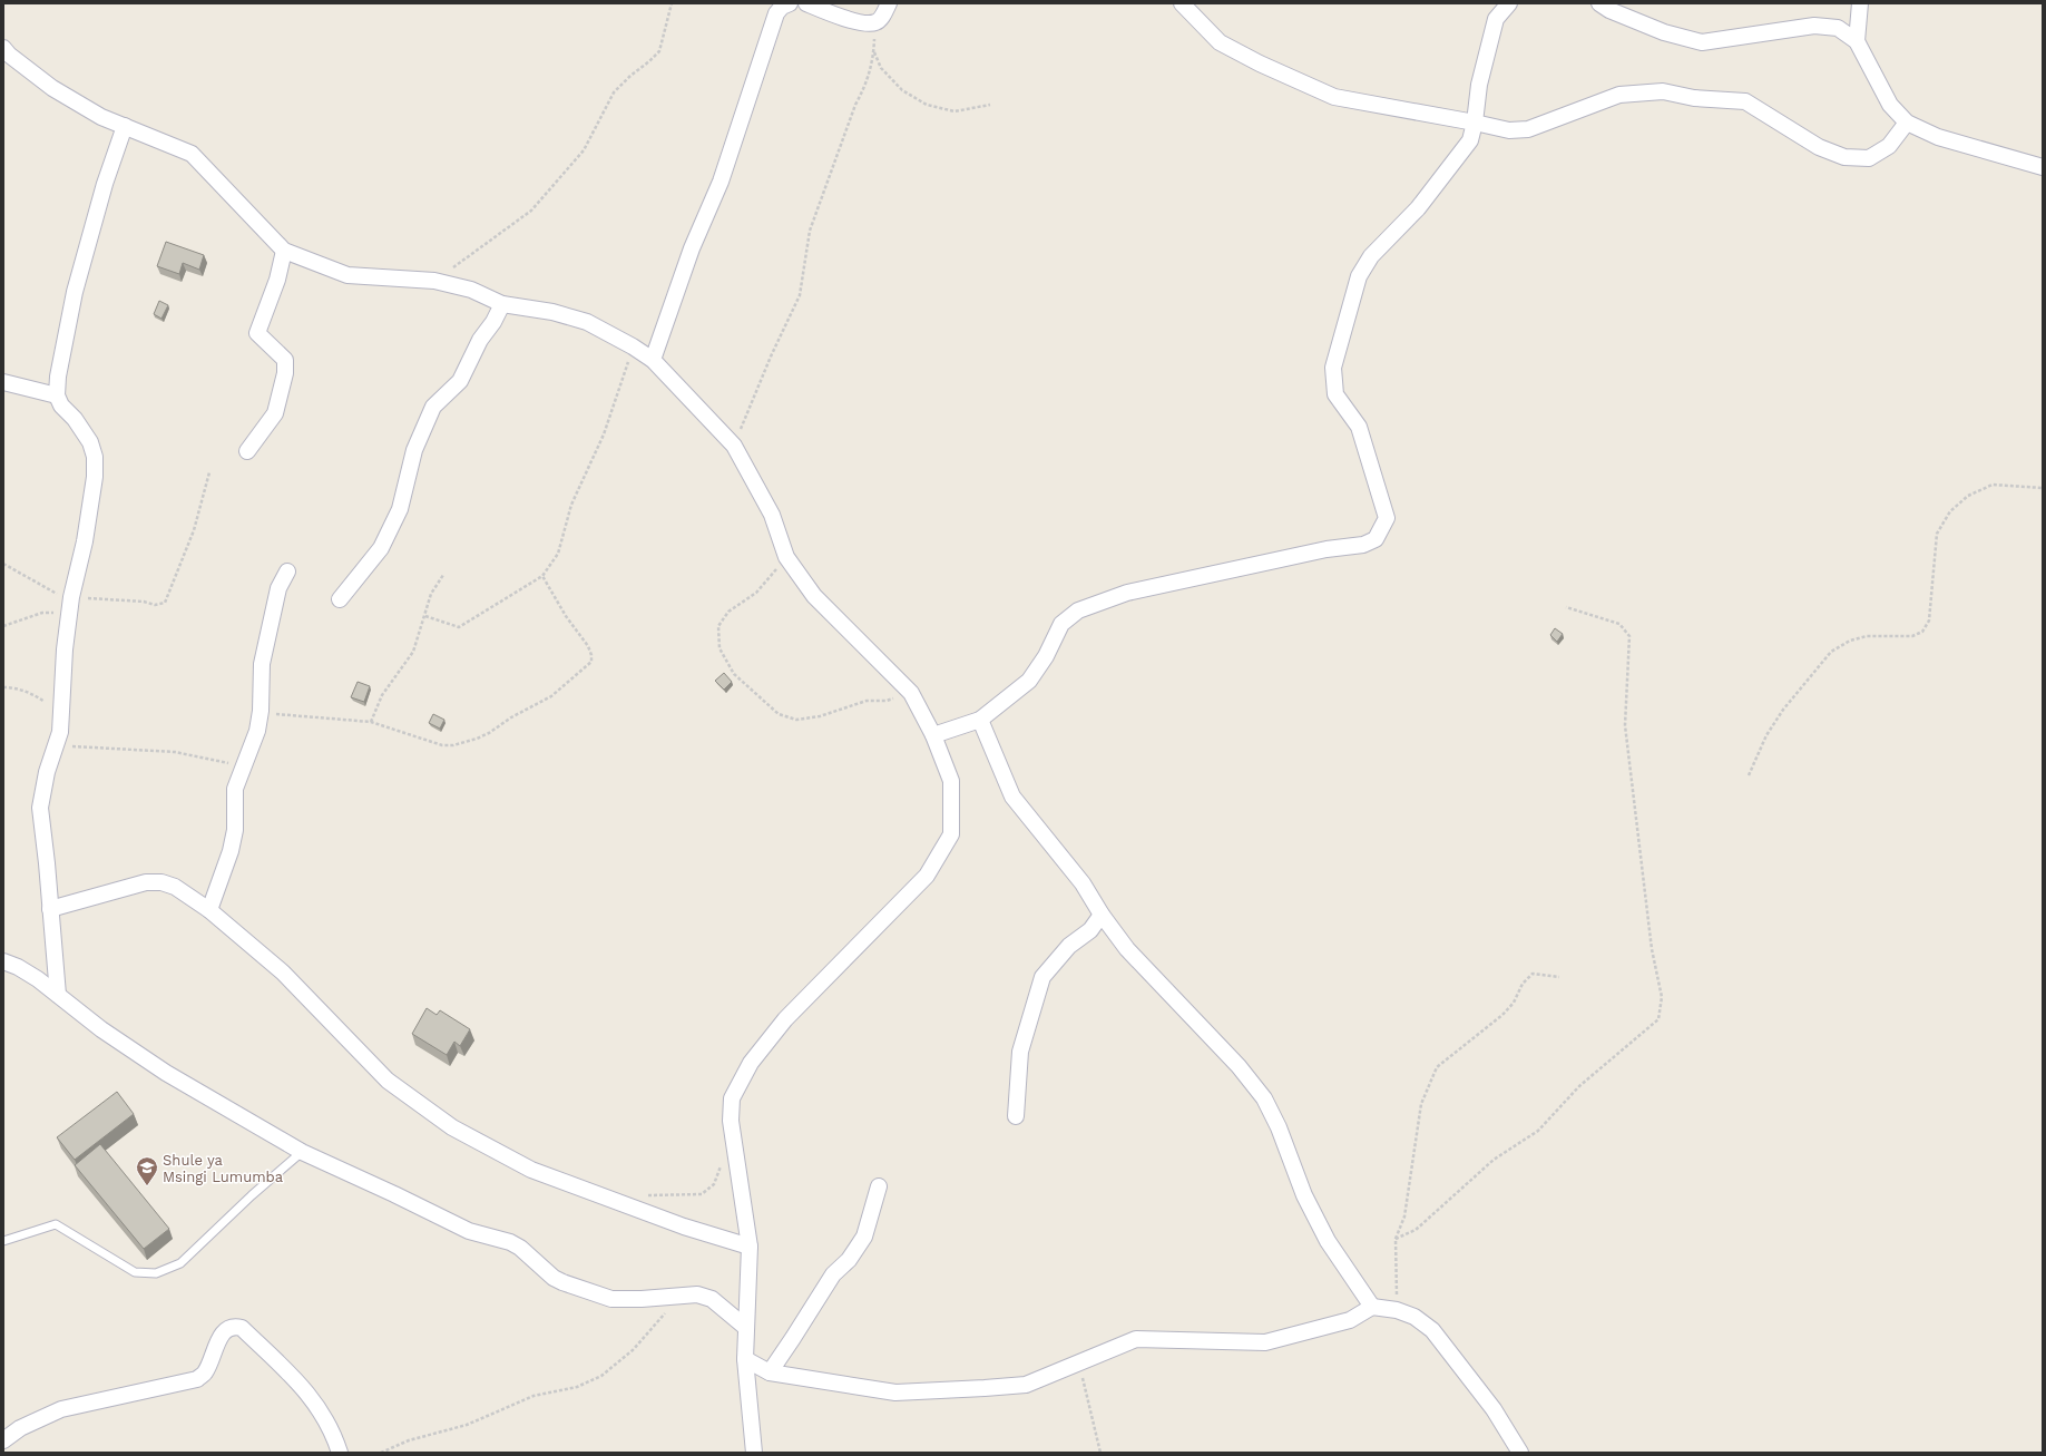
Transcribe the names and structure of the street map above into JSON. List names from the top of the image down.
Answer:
{
  "places": {
    "school or university": ["Shule ya Msingi Lumumba"]
  }
}
